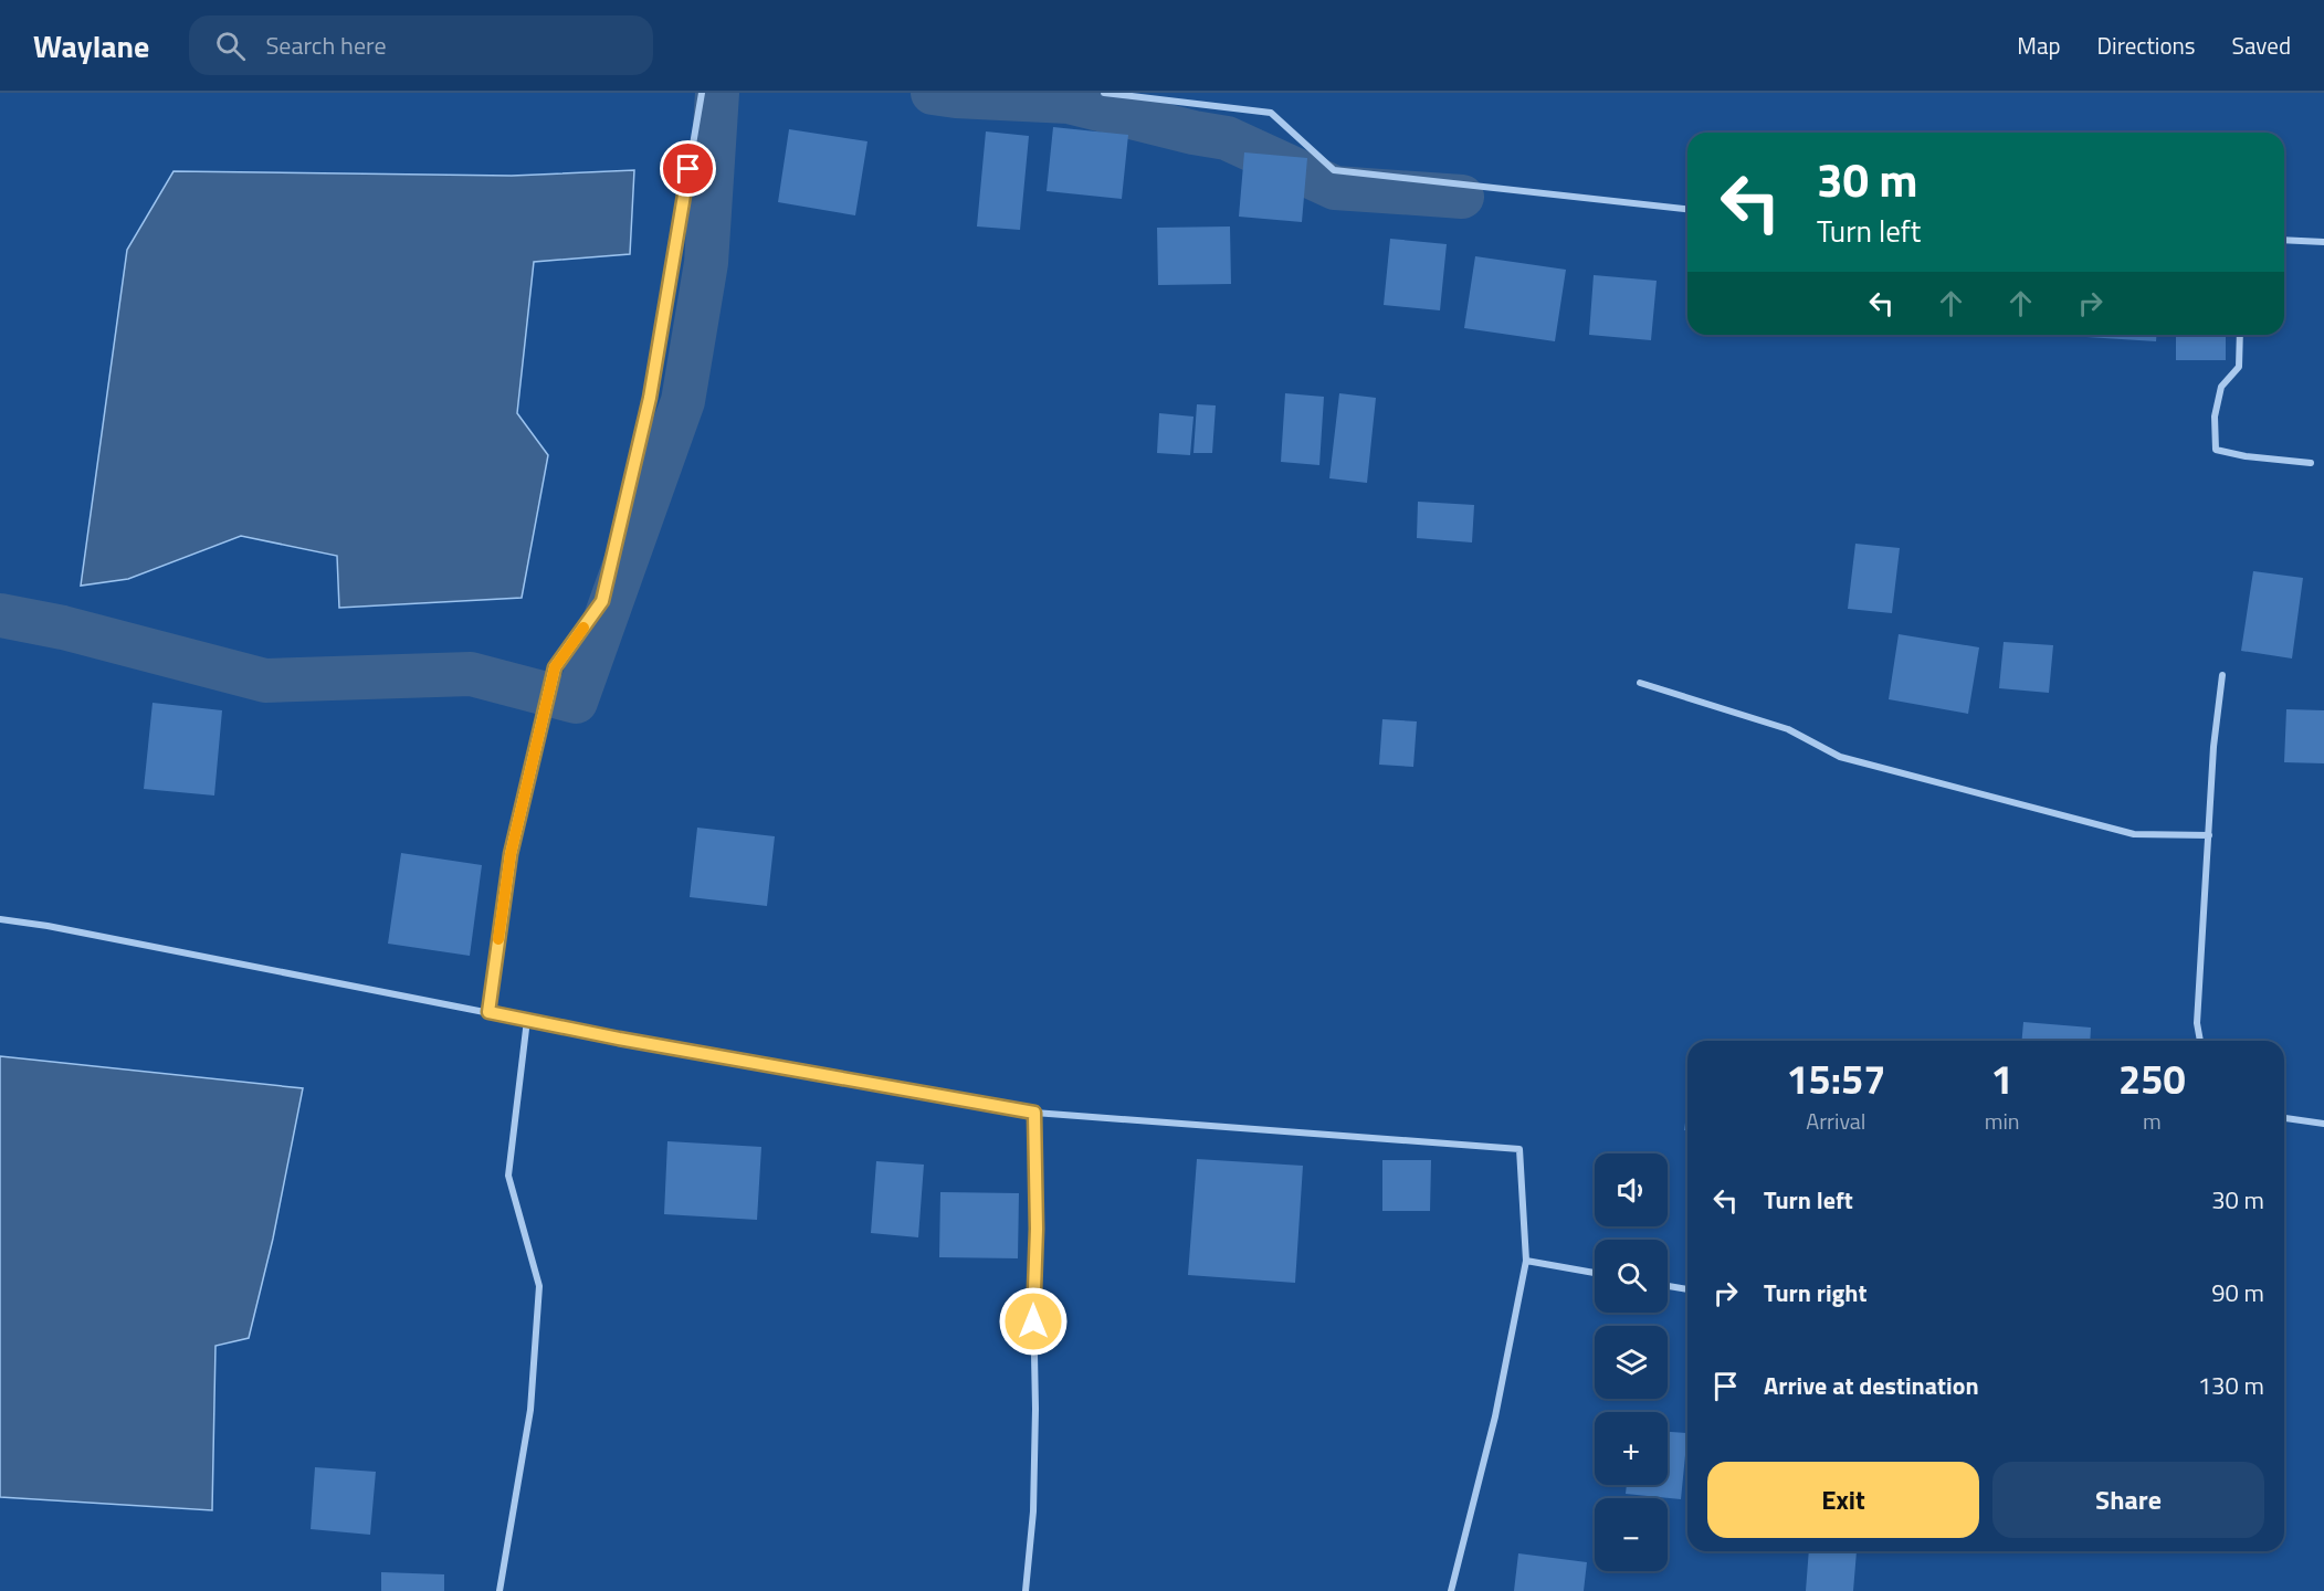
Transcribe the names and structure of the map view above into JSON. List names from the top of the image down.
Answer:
{
  "page": {
    "header": "Waylane",
    "search": "Search here",
    "nav": ["Map", "Directions", "Saved"],
    "turn": ["30 m", "Turn left"],
    "eta": [
      "15:57",
      "Arrival",
      "1",
      "min",
      "250",
      "m"
    ],
    "map_buttons": ["+", "−"],
    "list": [
      {
        "name": "Turn left",
        "value": "30 m"
      },
      {
        "name": "Turn right",
        "value": "90 m"
      },
      {
        "name": "Arrive at destination",
        "value": "130 m"
      }
    ],
    "buttons": ["Exit", "Share"]
  }
}
